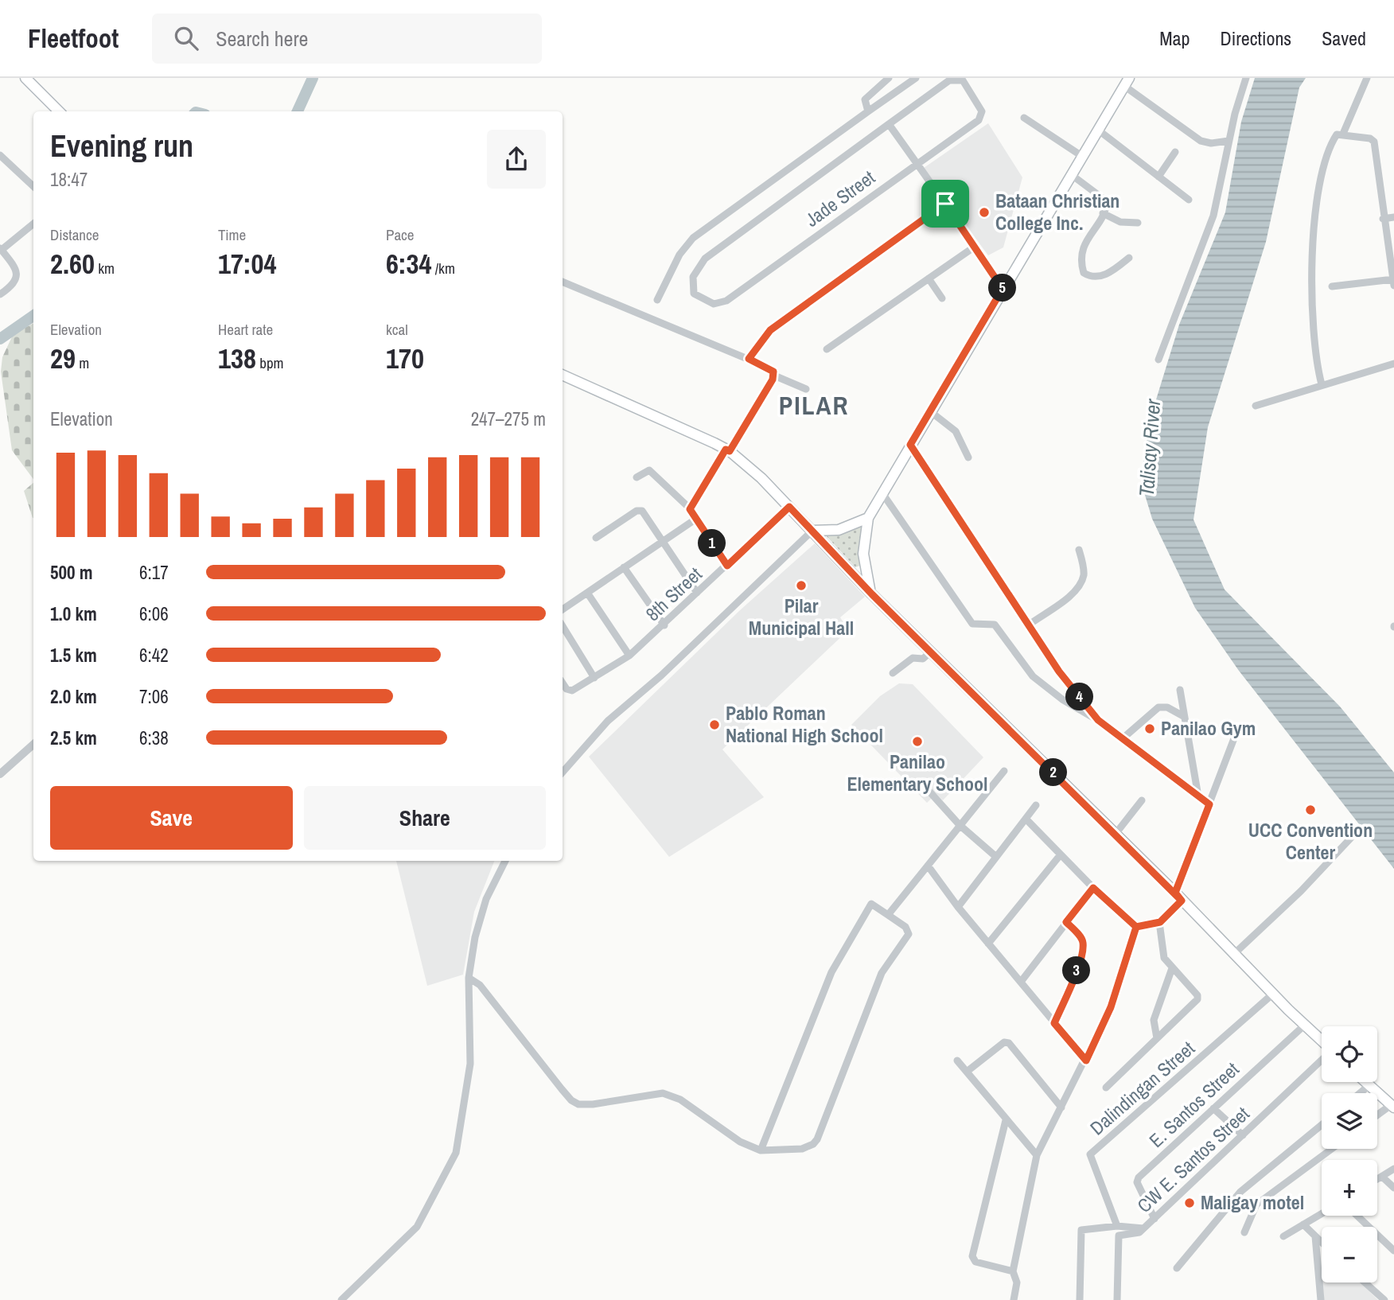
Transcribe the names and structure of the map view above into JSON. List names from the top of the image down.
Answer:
{
  "streets": {
    "street": [
      "Jade Street",
      "8th Street",
      "Dalindingan Street",
      "E. Santos Street",
      "CW E. Santos Street"
    ]
  },
  "crossings": [
    ["E. Santos Street", "CW E. Santos Street"]
  ],
  "districts": ["PILAR"],
  "water": ["Talisay River"],
  "places": [
    "Bataan Christian College Inc.",
    "Pilar Municipal Hall",
    "Pablo Roman National High School",
    "Panilao Gym",
    "Panilao Elementary School",
    "UCC Convention Center",
    "Maligay motel"
  ],
  "page": {
    "header": "Fleetfoot",
    "search": "Search here",
    "nav": ["Map", "Directions", "Saved"],
    "heading": ["Evening run", "18:47"],
    "stats": [
      ["Distance", "2.60 km"],
      ["Time", "17:04"],
      ["Pace", "6:34 /km"],
      ["Elevation", "29 m"],
      ["Heart rate", "138 bpm"],
      ["kcal", "170"]
    ],
    "pins": [
      "5",
      "1",
      "4",
      "2",
      "3"
    ],
    "chart": ["Elevation", "247–275 m"],
    "list": [
      {
        "name": "500 m",
        "note": "6:17"
      },
      {
        "name": "1.0 km",
        "note": "6:06"
      },
      {
        "name": "1.5 km",
        "note": "6:42"
      },
      {
        "name": "2.0 km",
        "note": "7:06"
      },
      {
        "name": "2.5 km",
        "note": "6:38"
      }
    ],
    "buttons": ["Save", "Share"],
    "map_buttons": ["+", "−"]
  }
}
